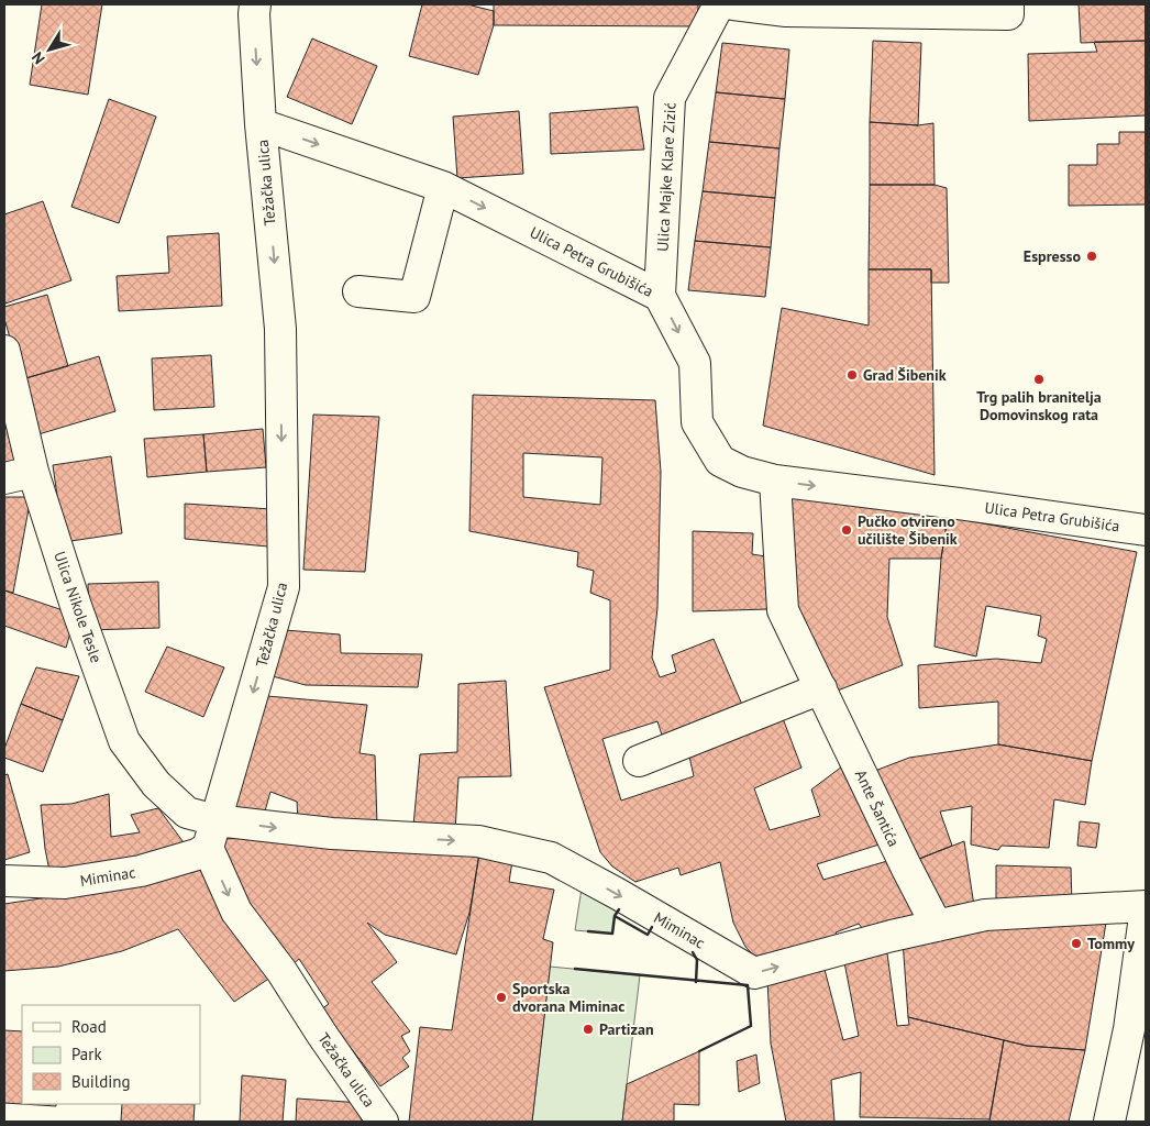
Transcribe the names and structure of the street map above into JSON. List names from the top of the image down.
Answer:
{
  "streets": {
    "street": [
      "Ulica Majke Klare Zizić",
      "Težačka ulica",
      "Ulica Petra Grubišića",
      "Ulica Nikole Tesle",
      "Ante Šantića",
      "Miminac"
    ]
  },
  "crossings": [
    ["Ulica Majke Klare Zizić", "Ulica Petra Grubišića"],
    ["Težačka ulica", "Ulica Petra Grubišića"],
    ["Težačka ulica", "Ulica Nikole Tesle"],
    ["Težačka ulica", "Miminac"],
    ["Ulica Petra Grubišića", "Ante Šantića"],
    ["Ulica Nikole Tesle", "Miminac"],
    ["Ante Šantića", "Miminac"]
  ],
  "one_way": ["Težačka ulica", "Ulica Petra Grubišića", "Miminac"],
  "places": [
    "Espresso",
    "Grad Šibenik",
    "Trg palih branitelja Domovinskog rata",
    "Pučko otvireno učilište Šibenik",
    "Tommy",
    "Sportska dvorana Miminac",
    "Partizan"
  ],
  "legend": ["Road", "Park", "Building"],
  "north": "bottom left"
}
